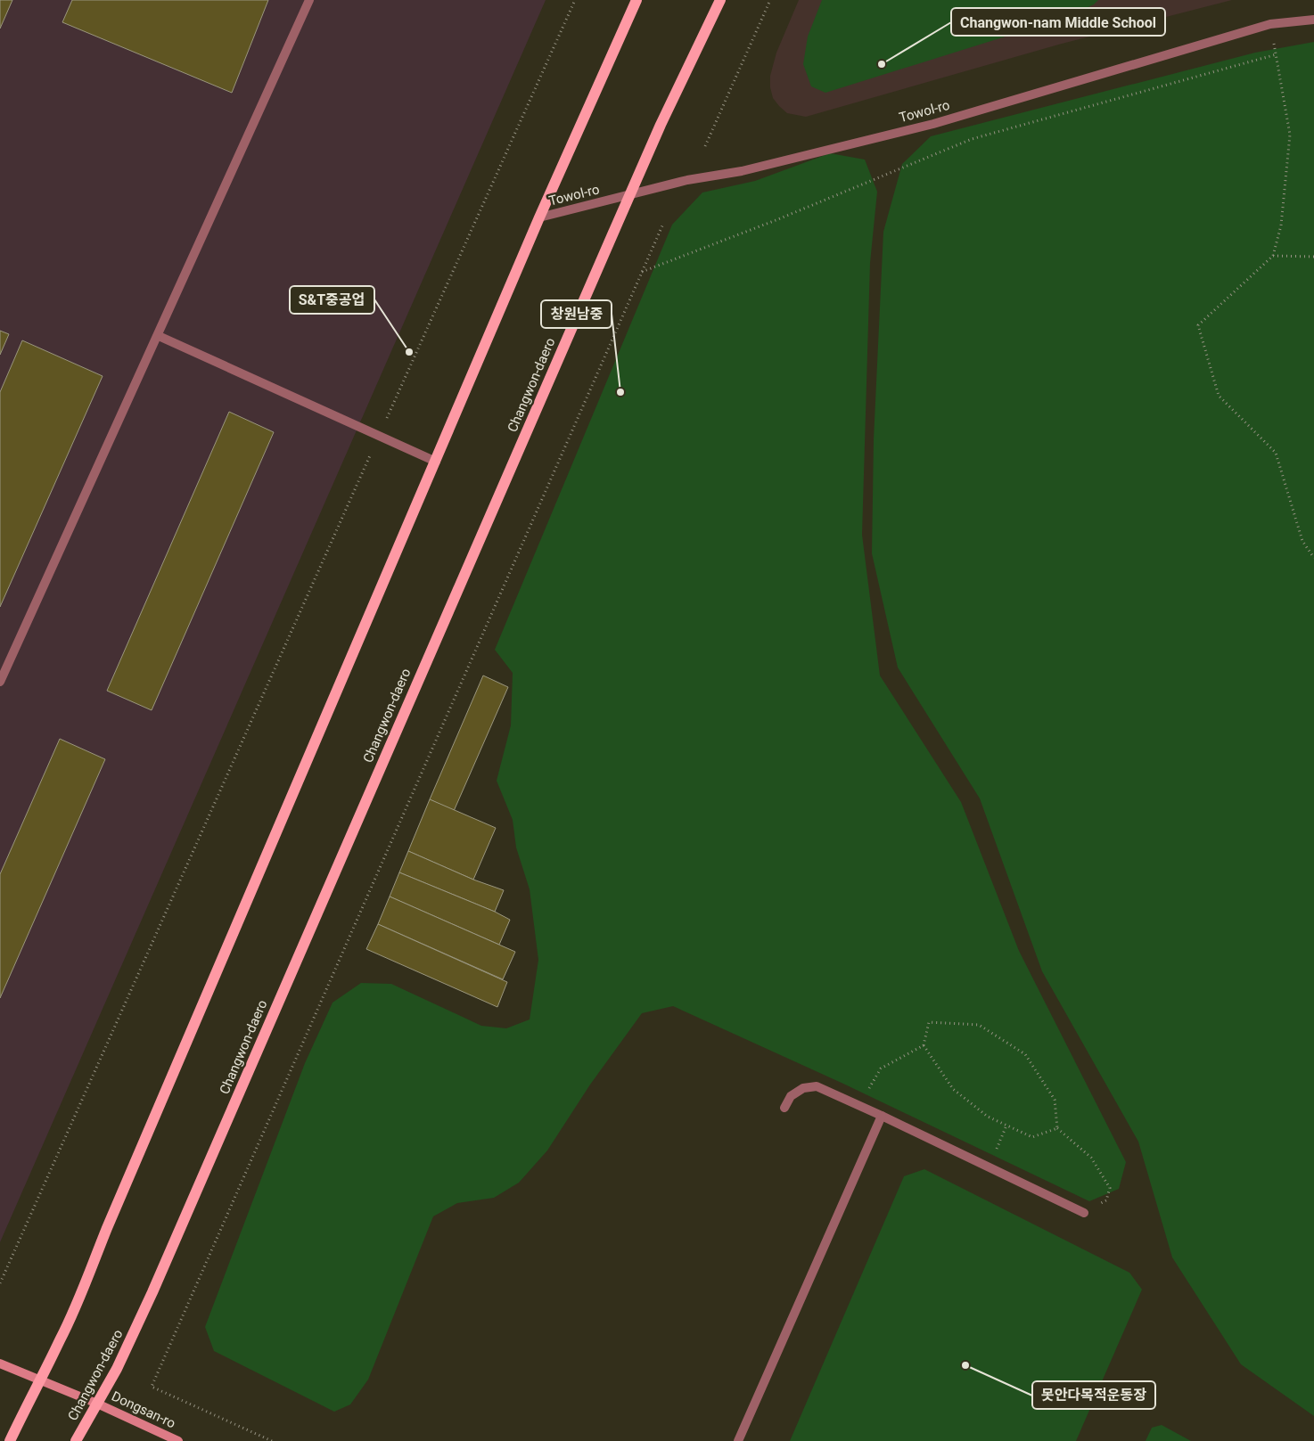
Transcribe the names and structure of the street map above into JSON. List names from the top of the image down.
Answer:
{
  "streets": {
    "main road": ["Changwon-daero", "Dongsan-ro"],
    "street": ["Towol-ro"]
  },
  "crossings": [
    ["Towol-ro", "Changwon-daero"],
    ["Changwon-daero", "Dongsan-ro"]
  ],
  "places": [
    "Changwon-nam Middle School",
    "S&T중공업",
    "창원남중",
    "못안다목적운동장"
  ]
}
